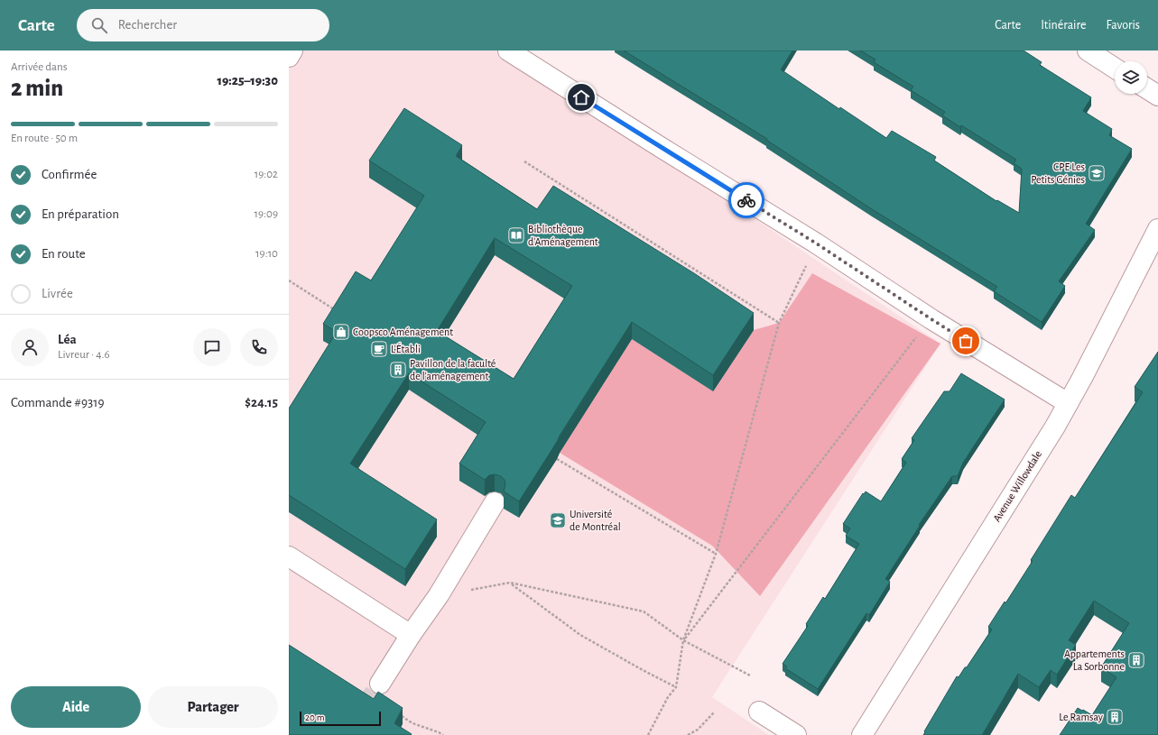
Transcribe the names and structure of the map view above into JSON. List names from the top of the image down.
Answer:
{
  "streets": {
    "street": ["Avenue Willowdale"]
  },
  "places": {
    "school or university": ["CPE Les Petits Génies", "Université de Montréal"],
    "library": ["Bibliothèque d'Aménagement"],
    "shop": ["Coopsco Aménagement"],
    "cafe": ["L'Établi"],
    "building": ["Pavillon de la faculté de l'aménagement", "Appartements La Sorbonne", "Le Ramsay"]
  },
  "scale_bar": "20 m",
  "page": {
    "header": "Carte",
    "search": "Rechercher",
    "nav": ["Carte", "Itinéraire", "Favoris"],
    "heading": ["2 min", "Arrivée dans", "19:25–19:30"],
    "panel": [
      "Léa",
      "Livreur · 4.6",
      "Commande #9319",
      "$24.15"
    ],
    "bar": "En route · 50 m",
    "list": [
      ["Confirmée", "19:02"],
      ["En préparation", "19:09"],
      ["En route", "19:10"],
      "Livrée"
    ],
    "buttons": ["Aide", "Partager"],
    "scale": "20 m"
  }
}
